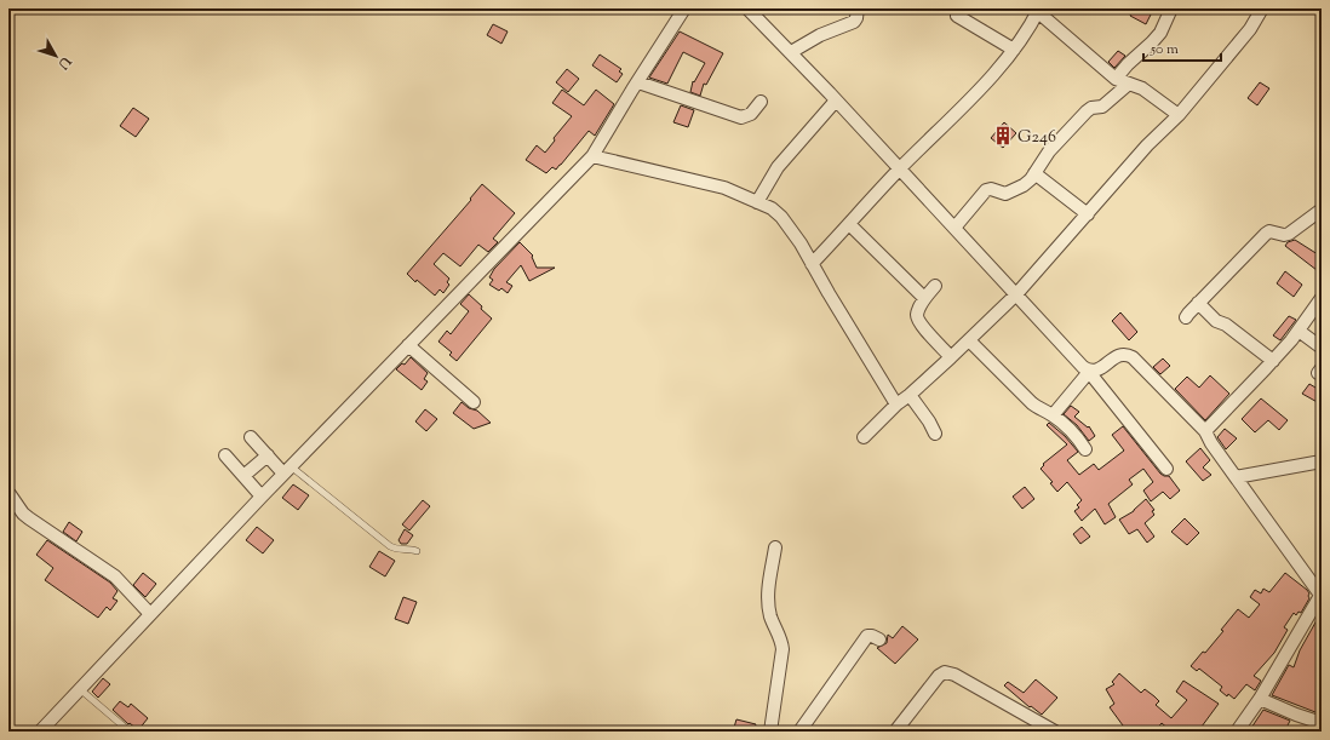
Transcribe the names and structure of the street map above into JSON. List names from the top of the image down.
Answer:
{
  "places": {
    "building": ["G246"]
  },
  "scale_bar": "50 m",
  "north": "bottom right"
}
